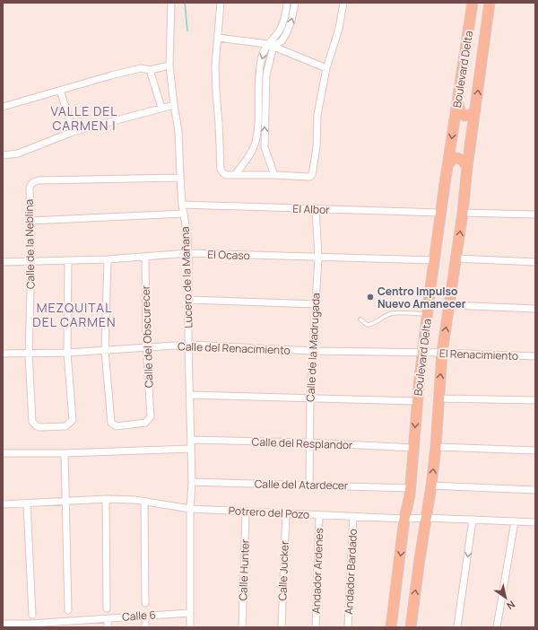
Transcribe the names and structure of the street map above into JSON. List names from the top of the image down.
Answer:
{
  "streets": {
    "main road": ["Boulevard Delta"],
    "street": [
      "El Albor",
      "Calle de la Neblina",
      "El Ocaso",
      "Lucero de la Mañana",
      "Calle del Obscurecer",
      "Calle de la Madrugada",
      "Calle del Renacimiento",
      "El Renacimiento",
      "Calle del Resplandor",
      "Calle del Atardecer",
      "Potrero del Pozo",
      "Calle Hunter",
      "Calle Jucker",
      "Andador Ardenes",
      "Andador Bardado",
      "Calle 6"
    ]
  },
  "crossings": [
    ["Boulevard Delta", "El Albor"],
    ["Boulevard Delta", "El Ocaso"],
    ["Boulevard Delta", "Calle del Renacimiento"],
    ["Boulevard Delta", "El Renacimiento"],
    ["Boulevard Delta", "Calle del Resplandor"],
    ["Boulevard Delta", "Calle del Atardecer"],
    ["Boulevard Delta", "Potrero del Pozo"],
    ["El Albor", "Lucero de la Mañana"],
    ["El Albor", "Calle de la Madrugada"],
    ["Calle de la Neblina", "El Ocaso"],
    ["Calle de la Neblina", "Lucero de la Mañana"],
    ["Calle de la Neblina", "Calle del Renacimiento"],
    ["El Ocaso", "Lucero de la Mañana"],
    ["El Ocaso", "Calle del Obscurecer"],
    ["El Ocaso", "Calle de la Madrugada"],
    ["Lucero de la Mañana", "Calle del Renacimiento"],
    ["Lucero de la Mañana", "Calle del Resplandor"],
    ["Lucero de la Mañana", "Calle del Atardecer"],
    ["Lucero de la Mañana", "Potrero del Pozo"],
    ["Lucero de la Mañana", "Calle 6"],
    ["Calle del Obscurecer", "Calle del Renacimiento"],
    ["Calle de la Madrugada", "Calle del Renacimiento"],
    ["Calle de la Madrugada", "Calle del Resplandor"],
    ["Calle de la Madrugada", "Calle del Atardecer"],
    ["Calle del Renacimiento", "El Renacimiento"],
    ["Potrero del Pozo", "Calle Hunter"],
    ["Potrero del Pozo", "Calle Jucker"],
    ["Potrero del Pozo", "Andador Ardenes"],
    ["Potrero del Pozo", "Andador Bardado"]
  ],
  "districts": ["VALLE DEL CARMEN I", "MEZQUITAL DEL CARMEN"],
  "places": ["Centro Impulso Nuevo Amanecer"],
  "north": "bottom right"
}
